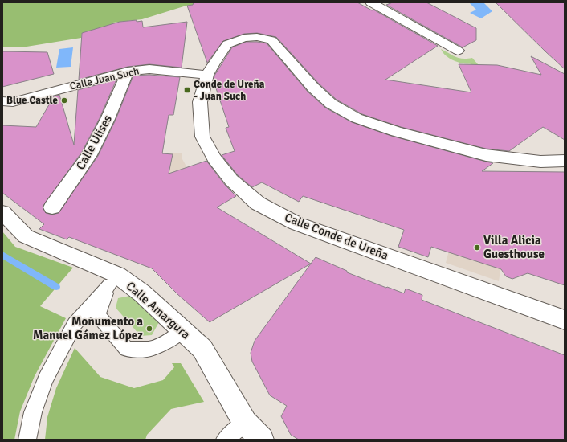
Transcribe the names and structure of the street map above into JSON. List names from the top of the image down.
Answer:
{
  "streets": {
    "street": [
      "Calle Juan Such",
      "Calle Ulises",
      "Calle Conde de Ureña",
      "Calle Amargura"
    ]
  },
  "crossings": [
    ["Calle Juan Such", "Calle Ulises"],
    ["Calle Juan Such", "Calle Conde de Ureña"]
  ],
  "places": {
    "transit": ["Conde de Ureña - Juan Such"],
    "other": ["Blue Castle", "Villa Alicia Guesthouse", "Monumento a Manuel Gámez López"]
  }
}
